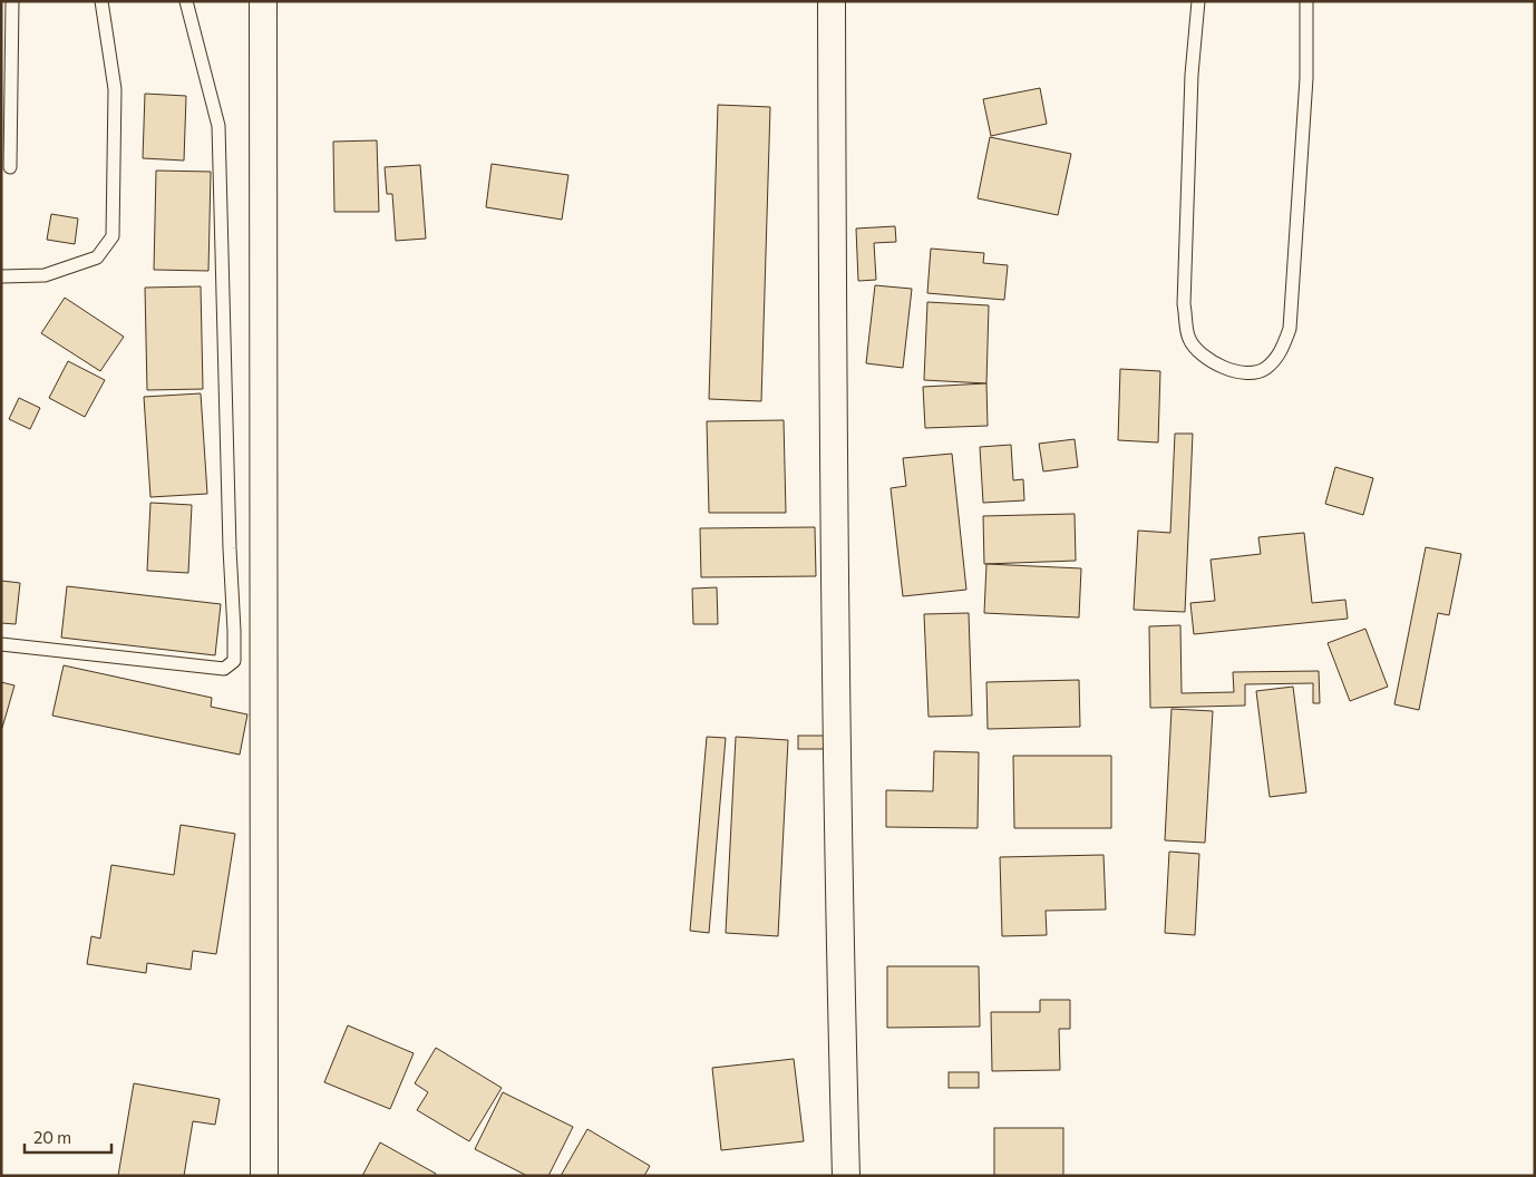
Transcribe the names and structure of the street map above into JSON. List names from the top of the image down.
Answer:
{
  "scale_bar": "20 m"
}
